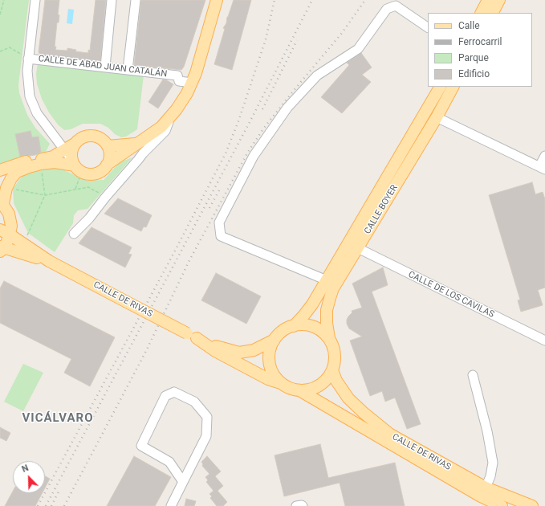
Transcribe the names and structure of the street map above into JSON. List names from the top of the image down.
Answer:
{
  "streets": {
    "main road": ["CALLE BOYER", "CALLE DE RIVAS"],
    "street": ["CALLE DE ABAD JUAN CATALÁN", "CALLE DE LOS CAVILAS"]
  },
  "crossings": [
    ["CALLE BOYER", "CALLE DE LOS CAVILAS"],
    ["CALLE BOYER", "CALLE DE RIVAS"]
  ],
  "districts": ["VICÁLVARO"],
  "legend": [
    "Calle",
    "Ferrocarril",
    "Parque",
    "Edificio"
  ],
  "north": "top left"
}
